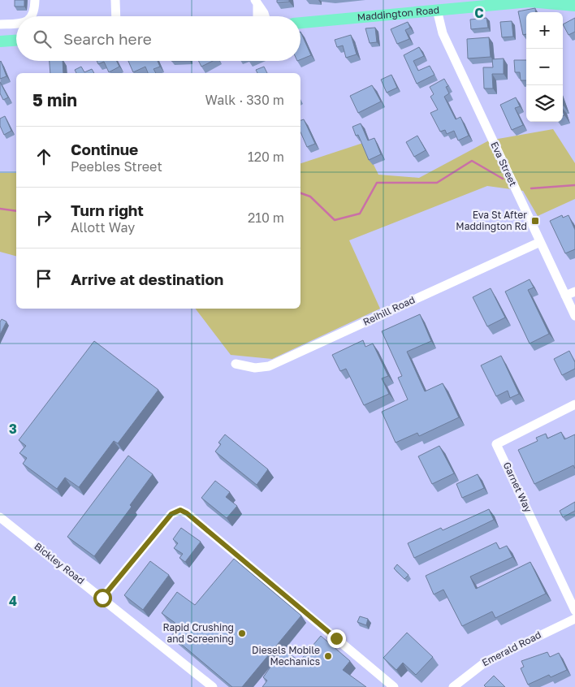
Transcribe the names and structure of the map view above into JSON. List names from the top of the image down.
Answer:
{
  "streets": {
    "main road": ["Maddington Road"],
    "street": [
      "Eva Street",
      "Reihill Road",
      "Garnet Way",
      "Bickley Road",
      "Emerald Road"
    ]
  },
  "crossings": [
    ["Maddington Road", "Eva Street"],
    ["Eva Street", "Reihill Road"]
  ],
  "places": {
    "transit": ["Eva St After Maddington Rd"],
    "other": ["Rapid Crushing and Screening", "Diesels Mobile Mechanics"]
  },
  "page": {
    "map_buttons": ["+", "−"],
    "search": "Search here",
    "heading": ["5 min", "Walk · 330 m"],
    "list": [
      ["Continue", "Peebles Street", "120 m"],
      ["Turn right", "Allott Way", "210 m"],
      "Arrive at destination"
    ]
  },
  "grid": {
    "columns": ["C"],
    "rows": ["3", "4"]
  }
}
